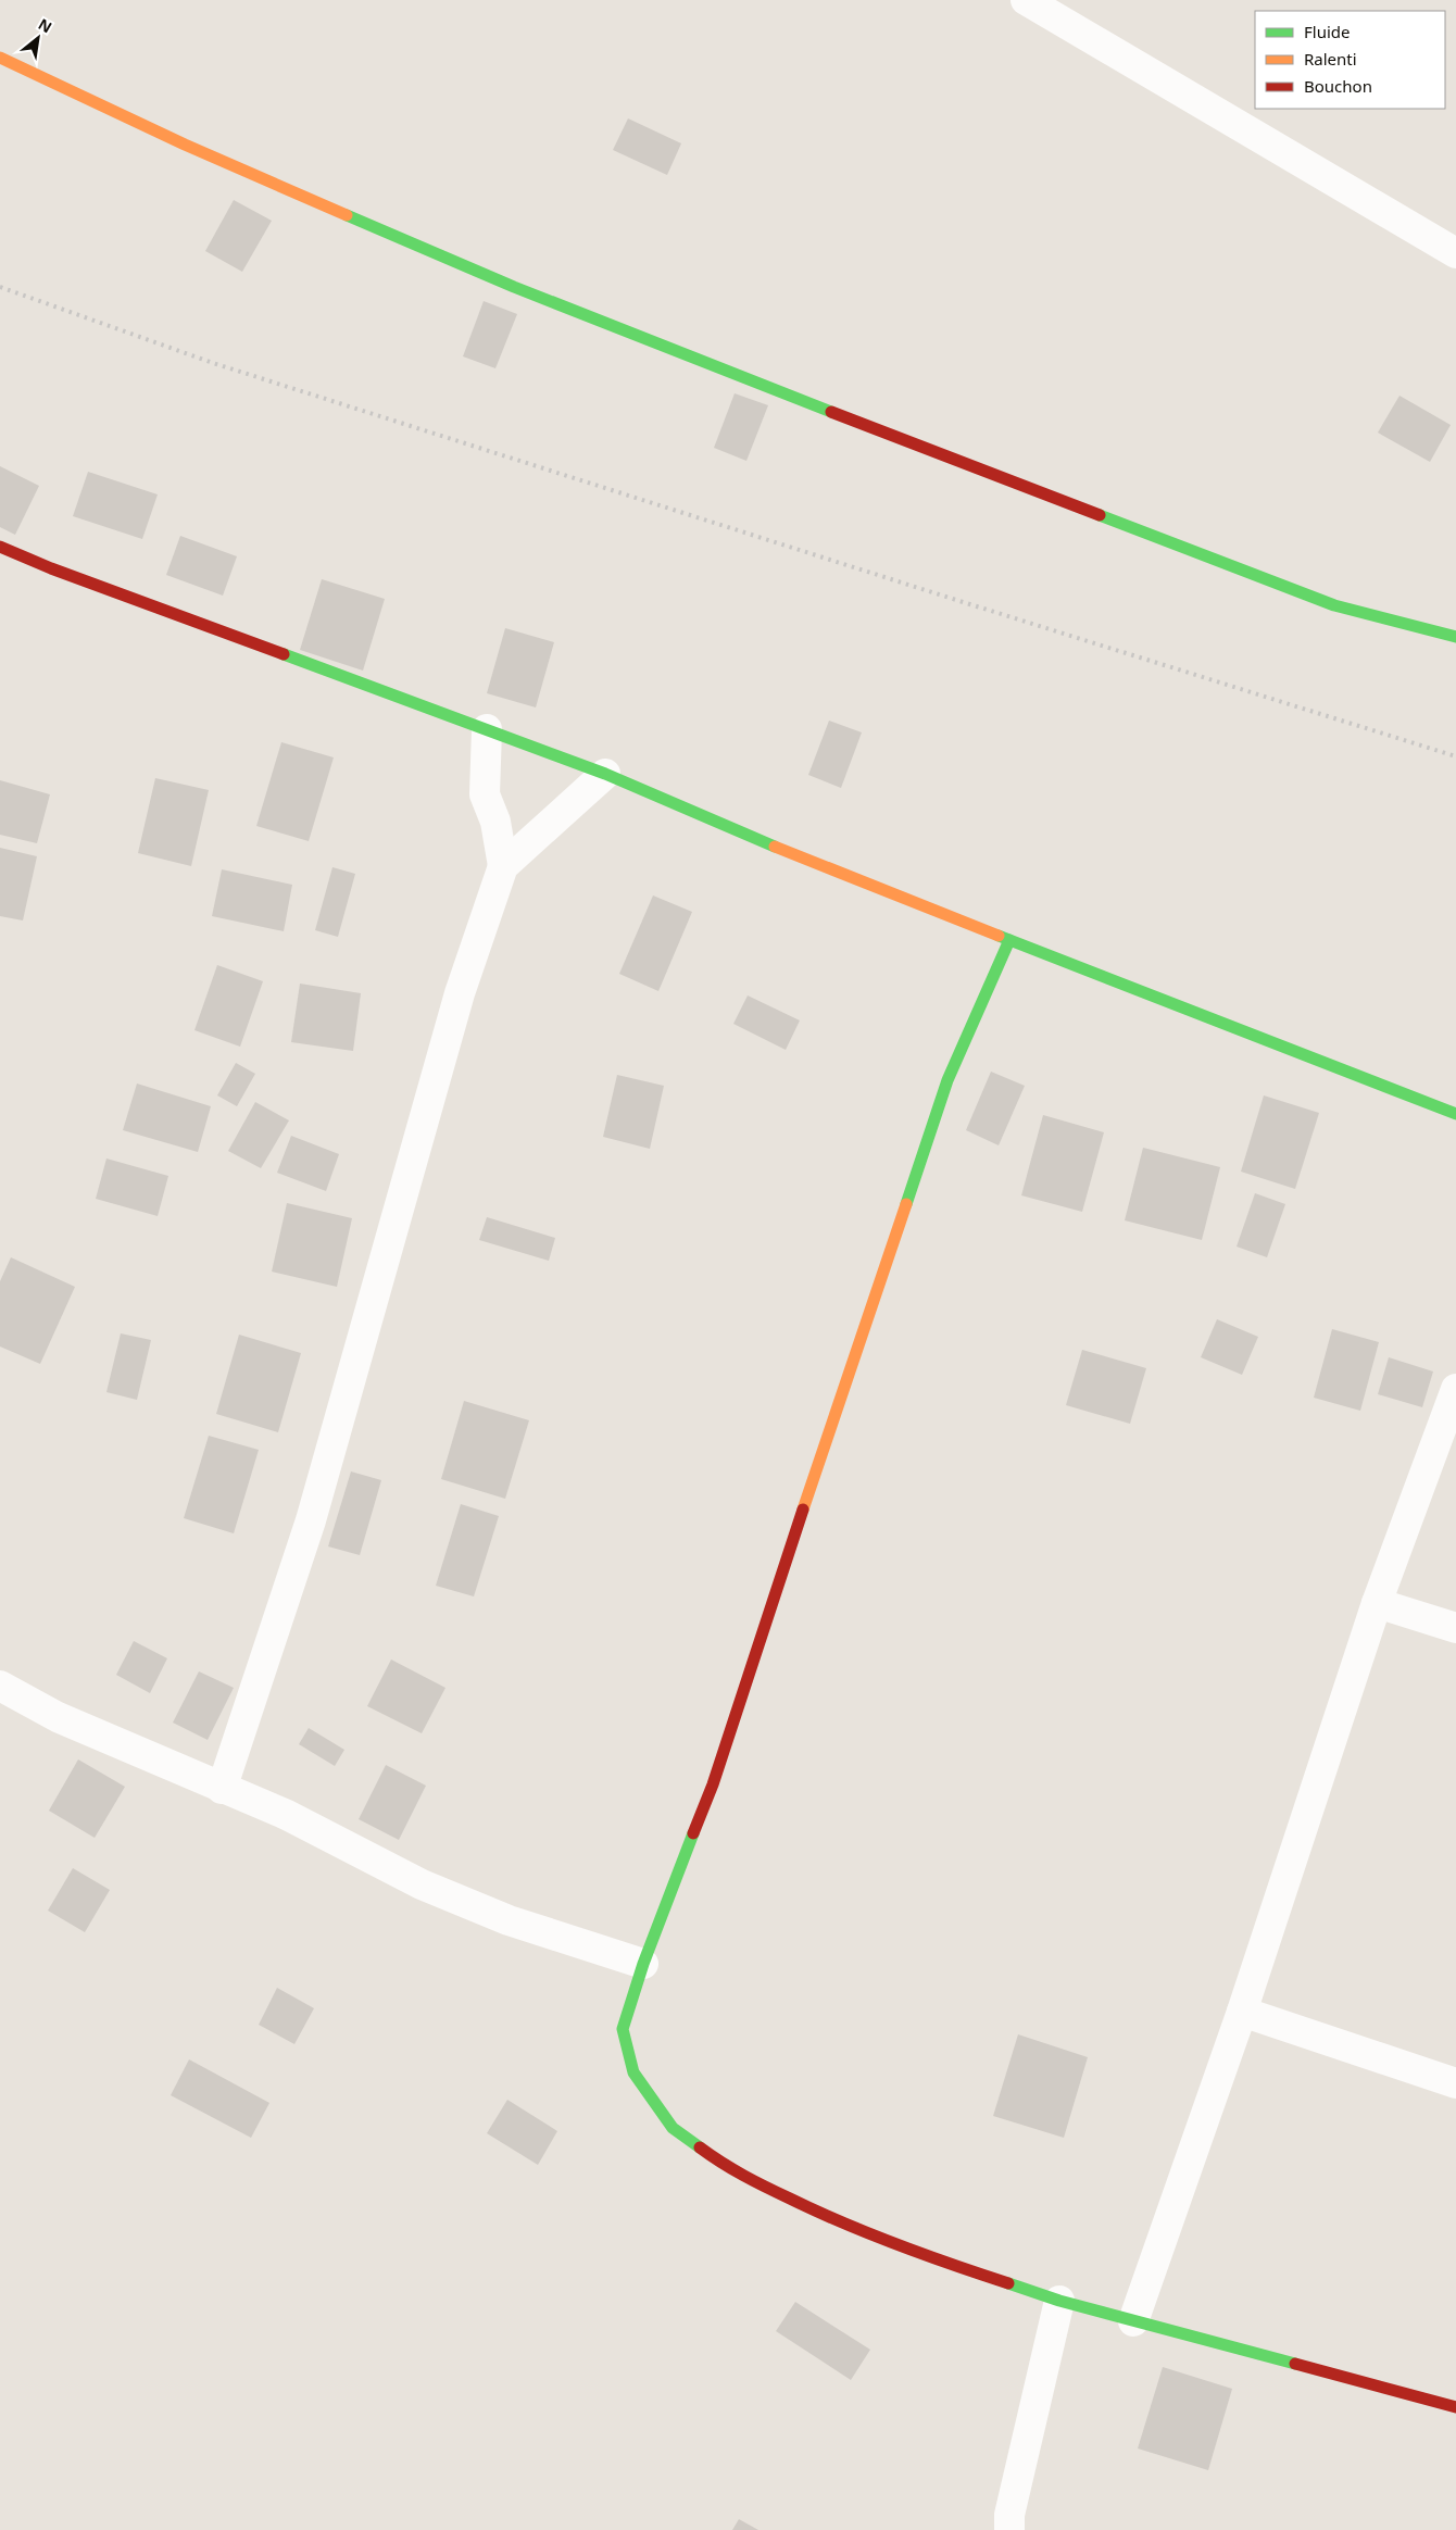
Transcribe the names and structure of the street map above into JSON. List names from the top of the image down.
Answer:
{
  "legend": ["Fluide", "Ralenti", "Bouchon"],
  "north": "top right"
}
